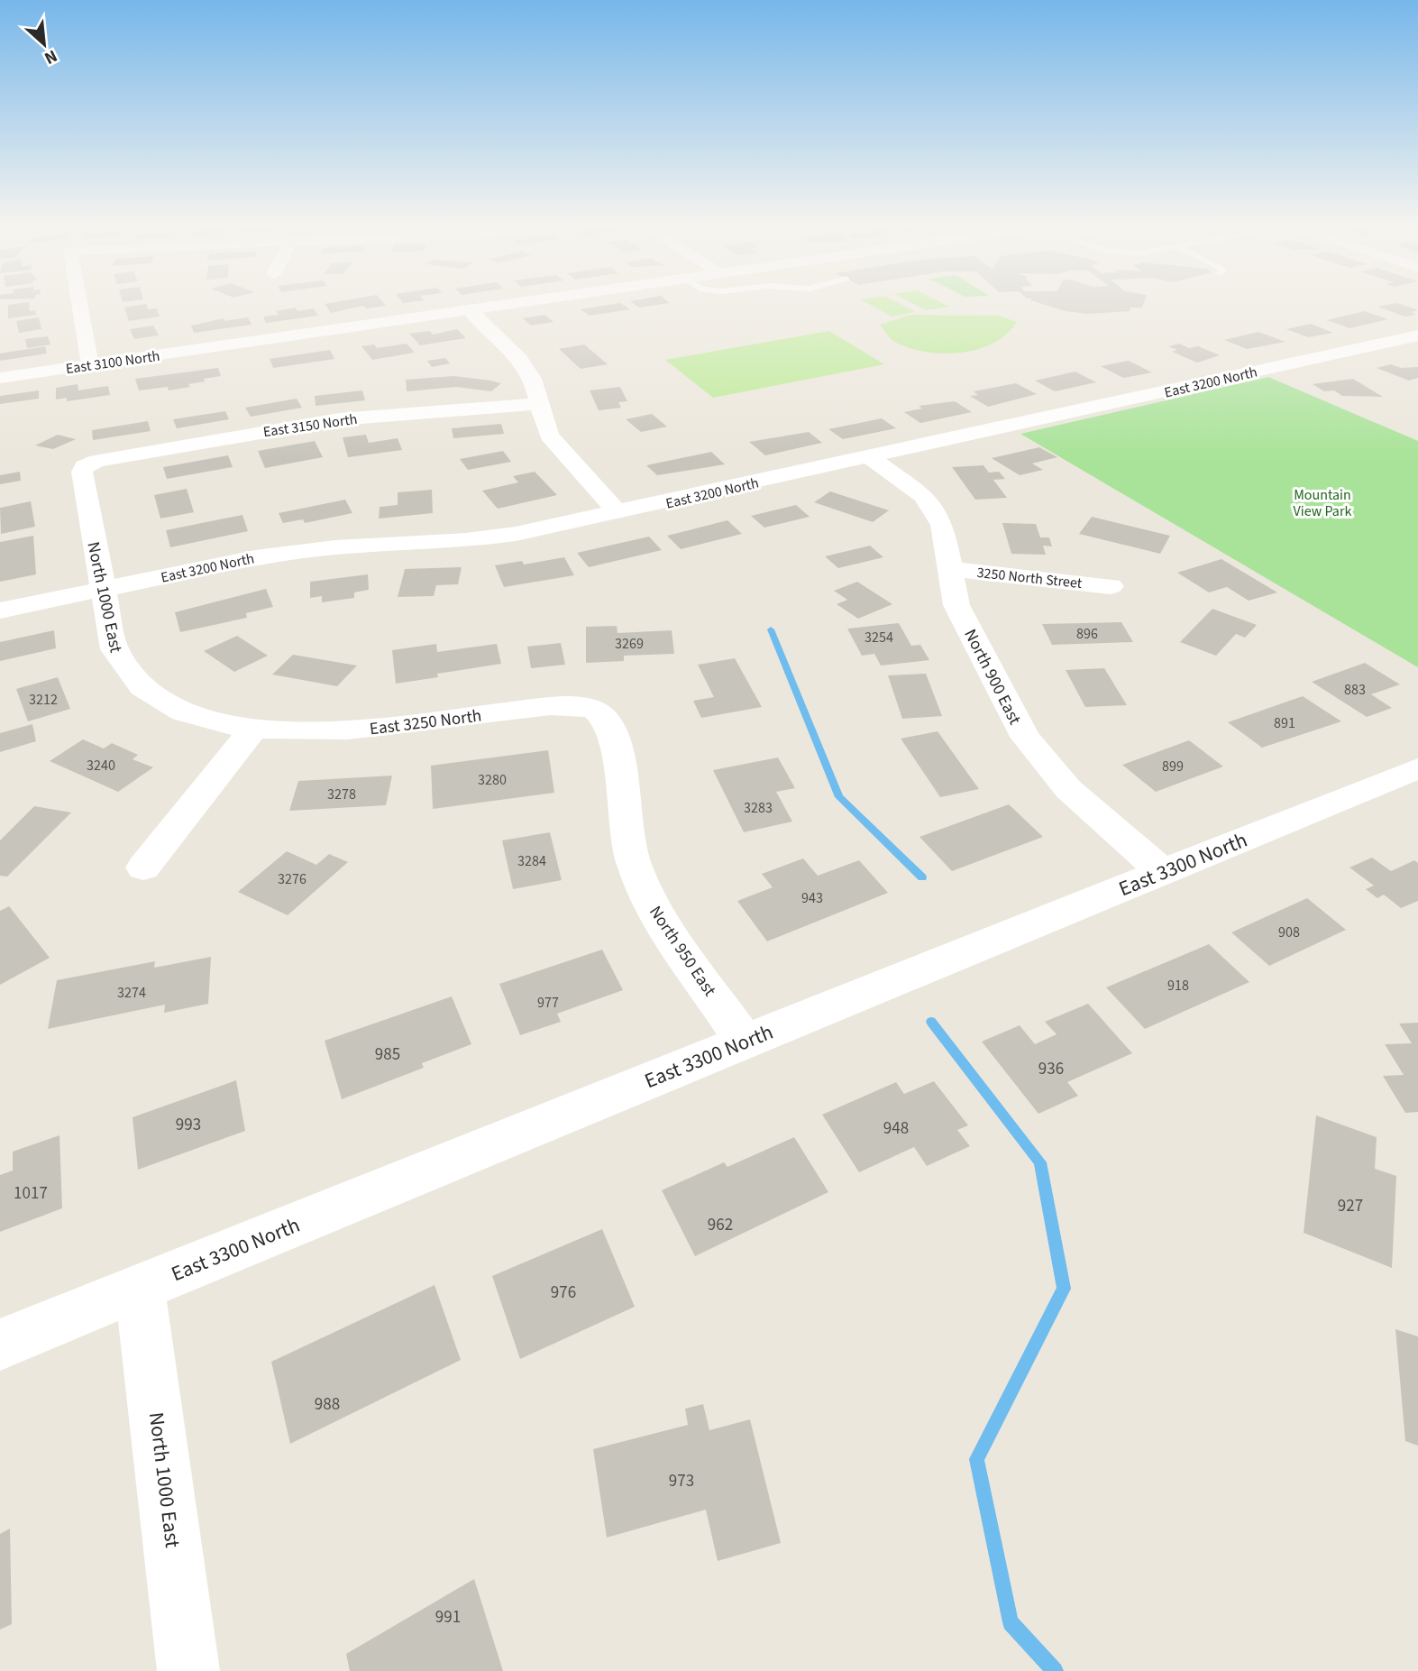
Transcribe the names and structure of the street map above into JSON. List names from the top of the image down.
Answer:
{
  "streets": {
    "street": [
      "East 3100 North",
      "East 3200 North",
      "East 3150 North",
      "3250 North Street",
      "North 1000 East",
      "North 900 East",
      "East 3250 North",
      "East 3300 North",
      "North 950 East"
    ]
  },
  "crossings": [
    ["East 3200 North", "North 1000 East"],
    ["East 3200 North", "North 900 East"],
    ["East 3150 North", "North 1000 East"],
    ["3250 North Street", "North 900 East"],
    ["North 1000 East", "East 3250 North"],
    ["North 1000 East", "East 3300 North"],
    ["North 900 East", "East 3300 North"],
    ["East 3250 North", "North 950 East"],
    ["East 3300 North", "North 950 East"]
  ],
  "parks": ["Mountain View Park"],
  "house_numbers": [
    "896",
    "3254",
    "3269",
    "883",
    "3212",
    "891",
    "3240",
    "899",
    "3280",
    "3278",
    "3283",
    "3284",
    "3276",
    "943",
    "908",
    "918",
    "3274",
    "977",
    "985",
    "936",
    "993",
    "948",
    "1017",
    "927",
    "962",
    "976",
    "988",
    "973",
    "991"
  ],
  "north": "bottom right"
}
